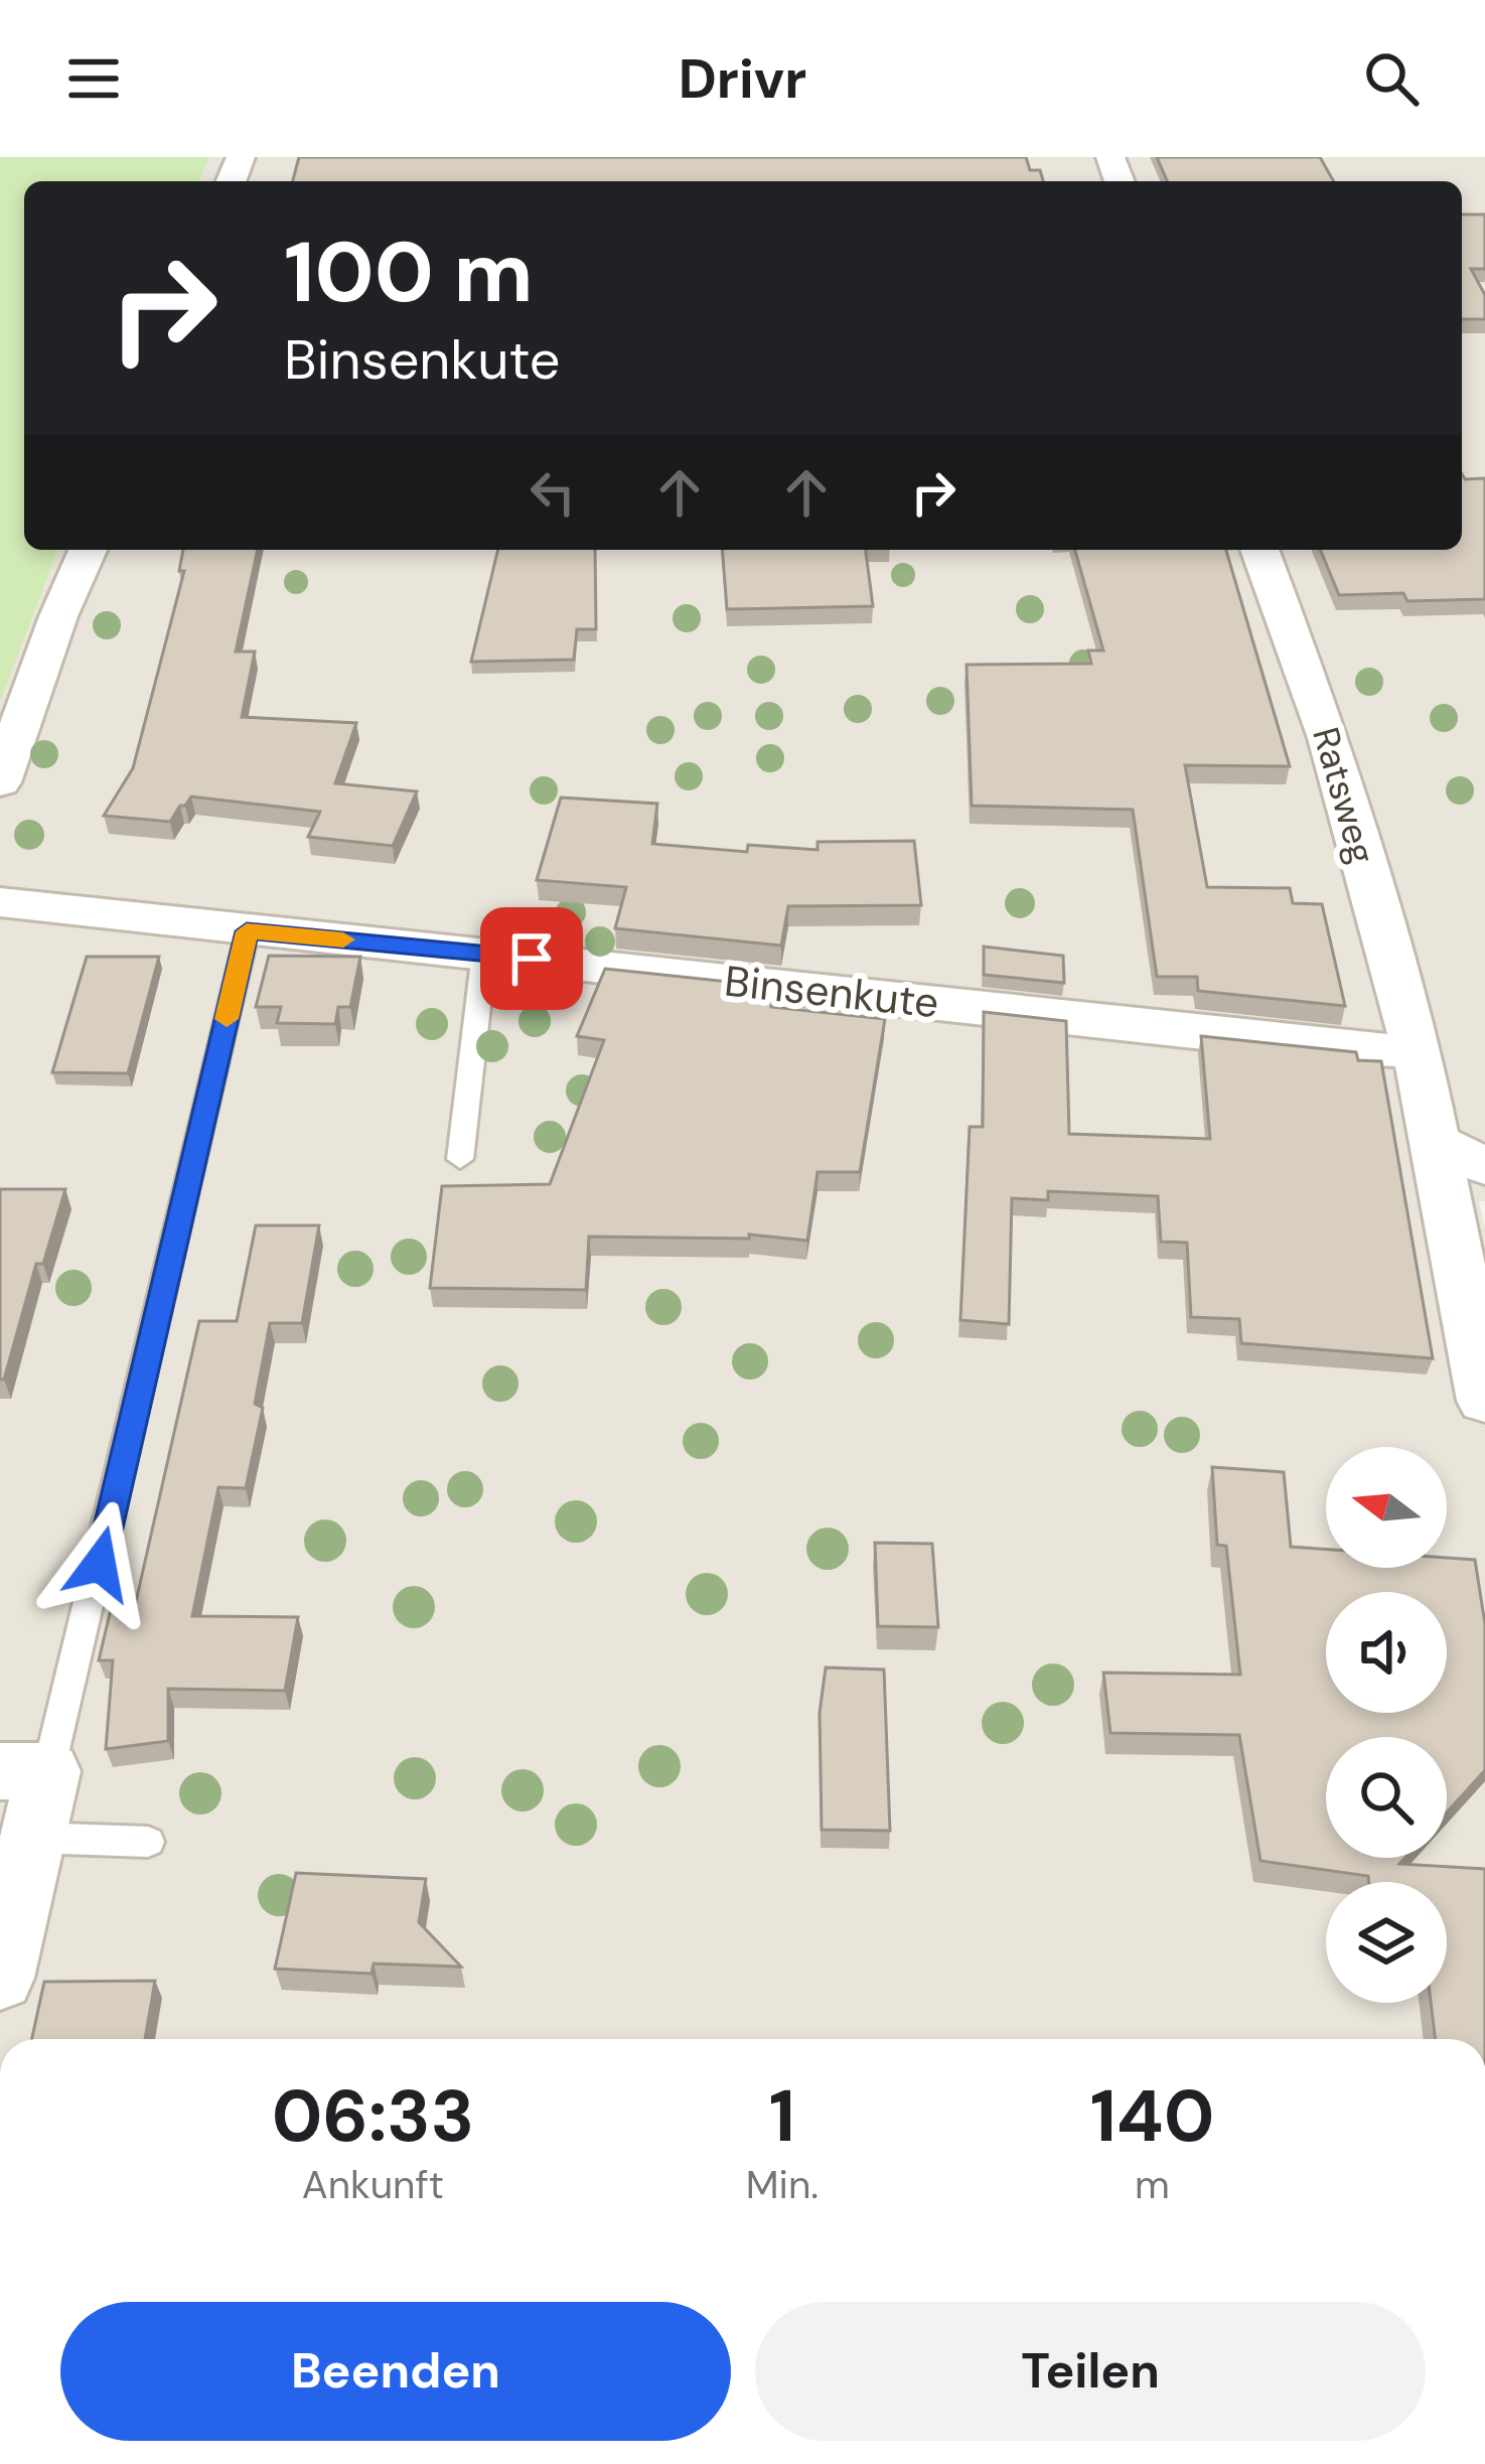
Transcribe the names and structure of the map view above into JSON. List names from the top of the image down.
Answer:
{
  "streets": {
    "street": ["Ratsweg", "Binsenkute"]
  },
  "crossings": [
    ["Ratsweg", "Binsenkute"]
  ],
  "north": "left",
  "page": {
    "header": "Drivr",
    "turn": ["100 m", "Binsenkute"],
    "eta": [
      "06:33",
      "Ankunft",
      "1",
      "Min.",
      "140",
      "m"
    ],
    "buttons": ["Beenden", "Teilen"]
  }
}
